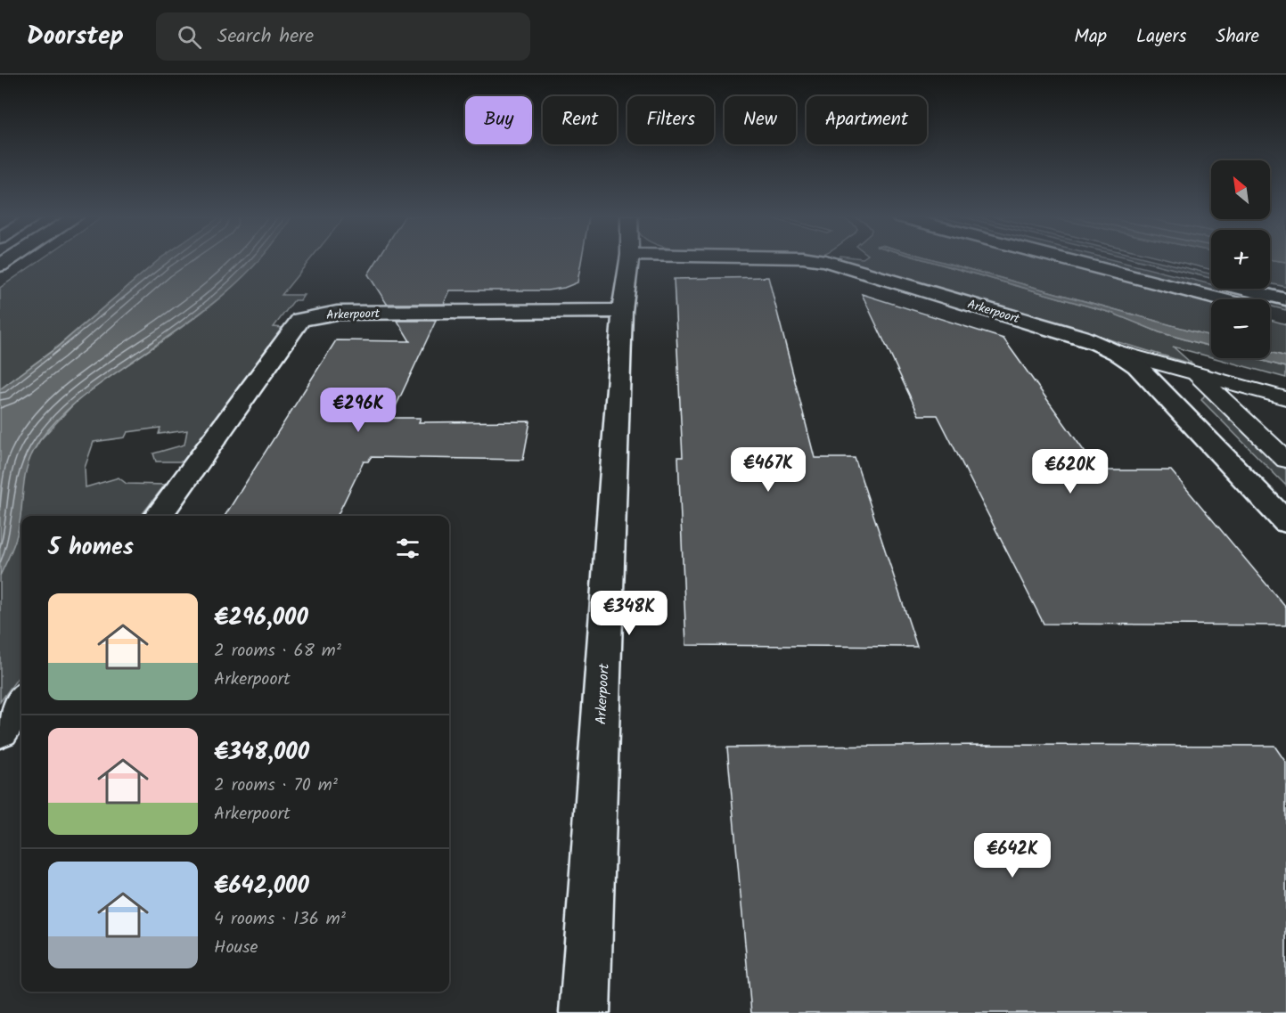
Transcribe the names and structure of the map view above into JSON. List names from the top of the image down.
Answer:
{
  "streets": {
    "main road": ["Arkerpoort"]
  },
  "north": "top left",
  "page": {
    "header": "Doorstep",
    "search": "Search here",
    "nav": ["Map", "Layers", "Share"],
    "chip": [
      "Buy",
      "Rent",
      "Filters",
      "New",
      "Apartment"
    ],
    "map_buttons": ["+", "−"],
    "price": [
      "€296K",
      "€467K",
      "€620K",
      "€348K",
      "€642K"
    ],
    "heading": "5 homes",
    "list": [
      {
        "name": "€296,000",
        "note": "2 rooms · 68 m² · Arkerpoort"
      },
      {
        "name": "€348,000",
        "note": "2 rooms · 70 m² · Arkerpoort"
      },
      {
        "name": "€642,000",
        "note": "4 rooms · 136 m² · House"
      }
    ]
  }
}
